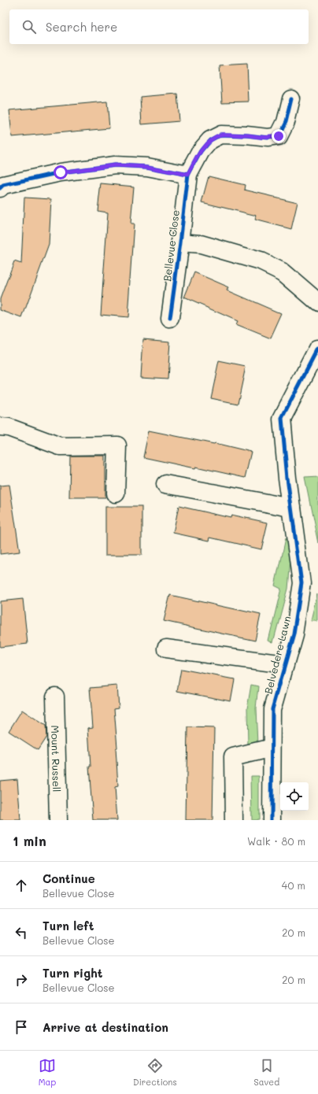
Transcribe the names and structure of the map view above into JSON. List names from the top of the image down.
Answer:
{
  "streets": {
    "street": ["Bellevue Close", "Belvedere Lawn", "Mount Russell"]
  },
  "page": {
    "search": "Search here",
    "heading": ["1 min", "Walk · 80 m"],
    "list": [
      ["Continue", "Bellevue Close", "40 m"],
      ["Turn left", "Bellevue Close", "20 m"],
      ["Turn right", "Bellevue Close", "20 m"],
      "Arrive at destination"
    ],
    "nav": ["Map", "Directions", "Saved"]
  }
}
